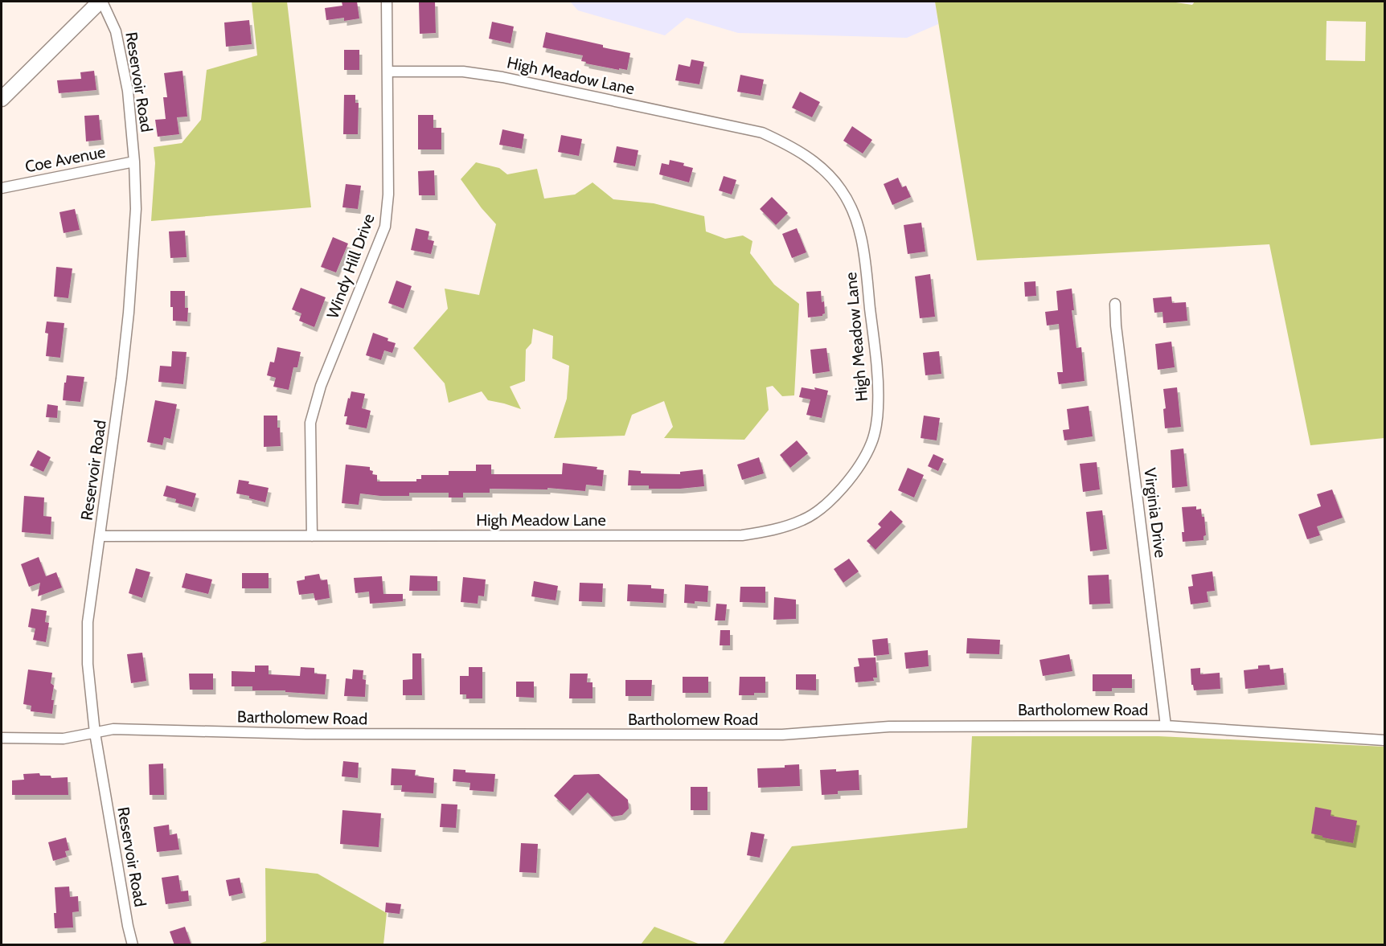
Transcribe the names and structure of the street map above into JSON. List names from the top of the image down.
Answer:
{
  "streets": {
    "street": [
      "High Meadow Lane",
      "Reservoir Road",
      "Coe Avenue",
      "Windy Hill Drive",
      "Virginia Drive",
      "Bartholomew Road"
    ]
  },
  "crossings": [
    ["High Meadow Lane", "Reservoir Road"],
    ["High Meadow Lane", "Windy Hill Drive"],
    ["Reservoir Road", "Coe Avenue"],
    ["Reservoir Road", "Bartholomew Road"],
    ["Virginia Drive", "Bartholomew Road"]
  ]
}
